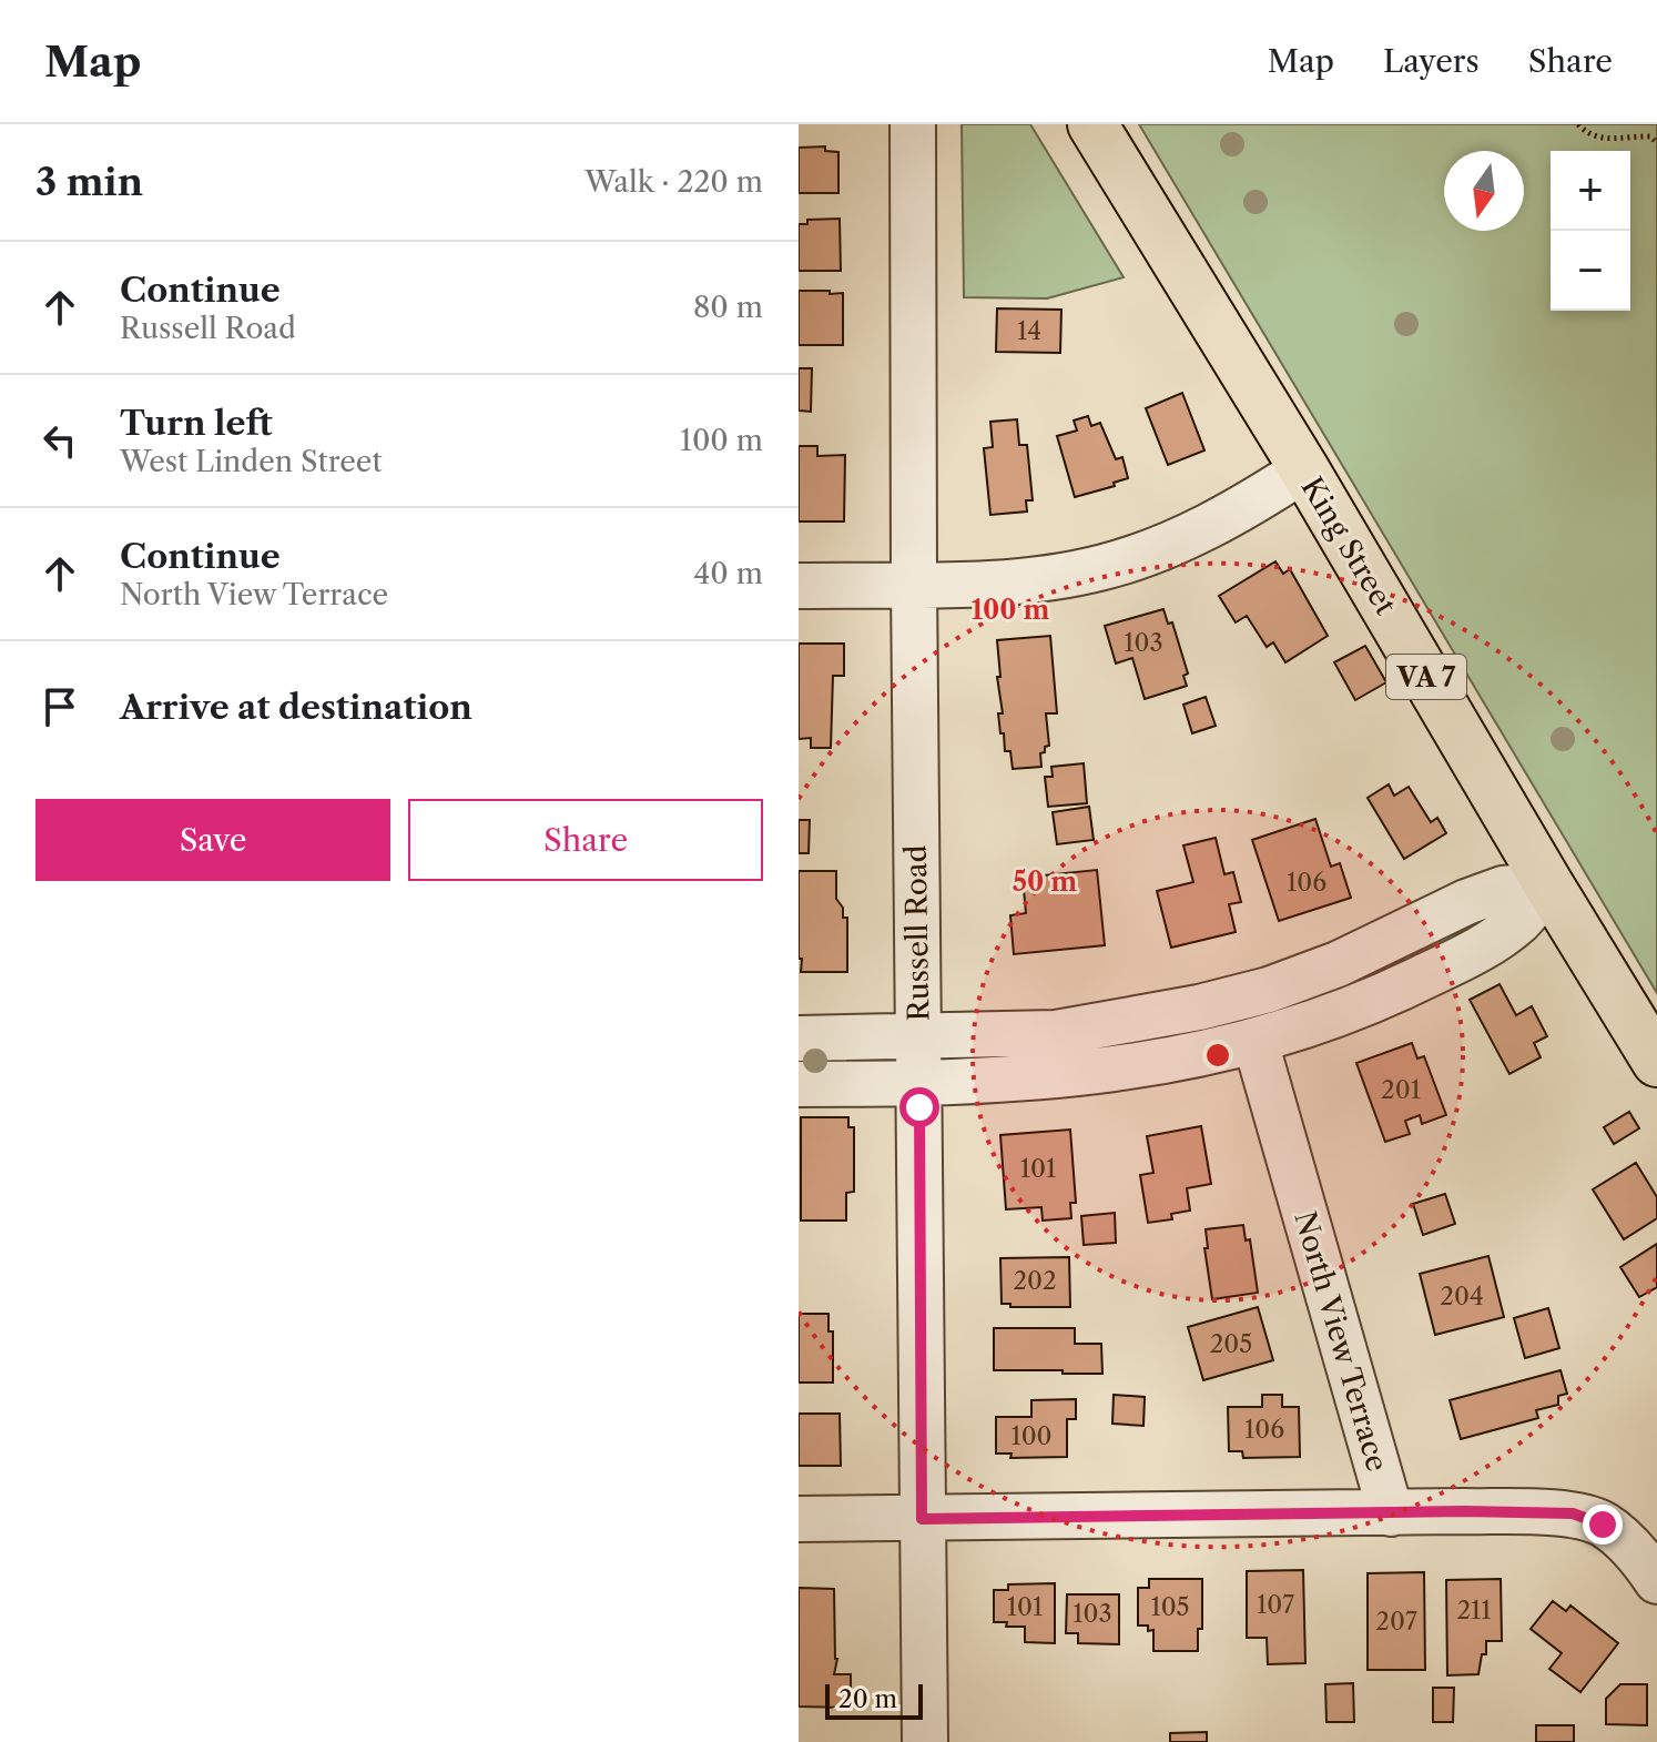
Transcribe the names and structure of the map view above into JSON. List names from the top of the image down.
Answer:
{
  "streets": {
    "main road": ["King Street", "VA 7"],
    "street": ["Russell Road", "North View Terrace"]
  },
  "house_numbers": [
    "14",
    "103",
    "106",
    "201",
    "101",
    "202",
    "204",
    "205",
    "106",
    "100",
    "107",
    "101",
    "105",
    "211",
    "103",
    "207"
  ],
  "scale_bar": "20 m",
  "north": "bottom",
  "page": {
    "header": "Map",
    "nav": ["Map", "Layers", "Share"],
    "heading": ["3 min", "Walk · 220 m"],
    "map_buttons": ["+", "−"],
    "list": [
      ["Continue", "Russell Road", "80 m"],
      ["Turn left", "West Linden Street", "100 m"],
      ["Continue", "North View Terrace", "40 m"],
      "Arrive at destination"
    ],
    "buttons": ["Save", "Share"],
    "scale": "20 m"
  },
  "rings": ["100 m", "50 m"]
}
